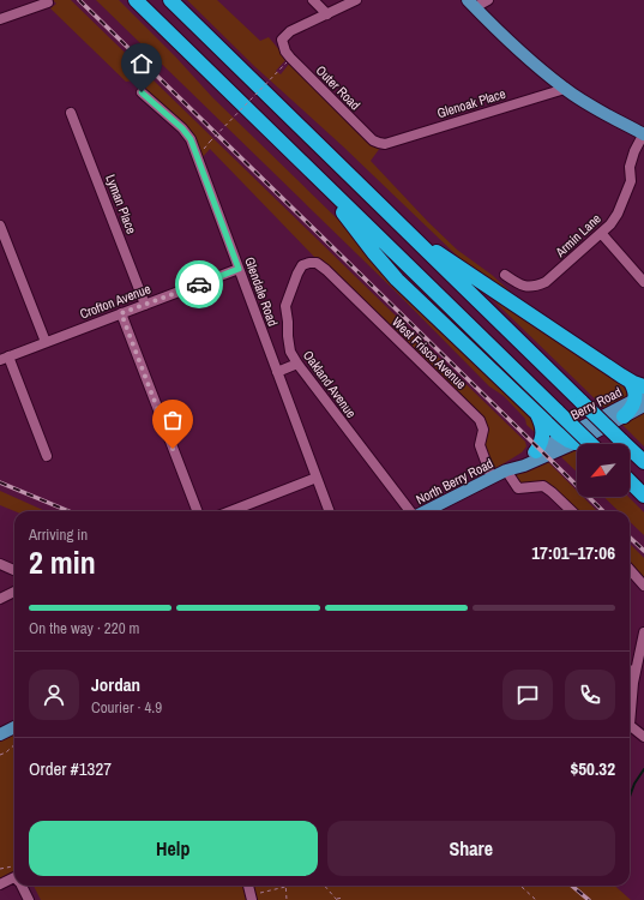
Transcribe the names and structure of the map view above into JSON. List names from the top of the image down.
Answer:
{
  "streets": {
    "main road": ["Berry Road", "North Berry Road"],
    "street": [
      "Outer Road",
      "Glenoak Place",
      "Lyman Place",
      "Armin Lane",
      "Glendale Road",
      "Crofton Avenue",
      "West Frisco Avenue",
      "Oakland Avenue"
    ]
  },
  "crossings": [
    ["Outer Road", "Glenoak Place"],
    ["Lyman Place", "Crofton Avenue"],
    ["Glendale Road", "Crofton Avenue"],
    ["West Frisco Avenue", "Oakland Avenue"],
    ["West Frisco Avenue", "North Berry Road"],
    ["Berry Road", "North Berry Road"]
  ],
  "north": "bottom left",
  "page": {
    "heading": ["2 min", "Arriving in", "17:01–17:06"],
    "panel": [
      "Jordan",
      "Courier · 4.9",
      "Order #1327",
      "$50.32"
    ],
    "bar": "On the way · 220 m",
    "buttons": ["Help", "Share"]
  }
}
